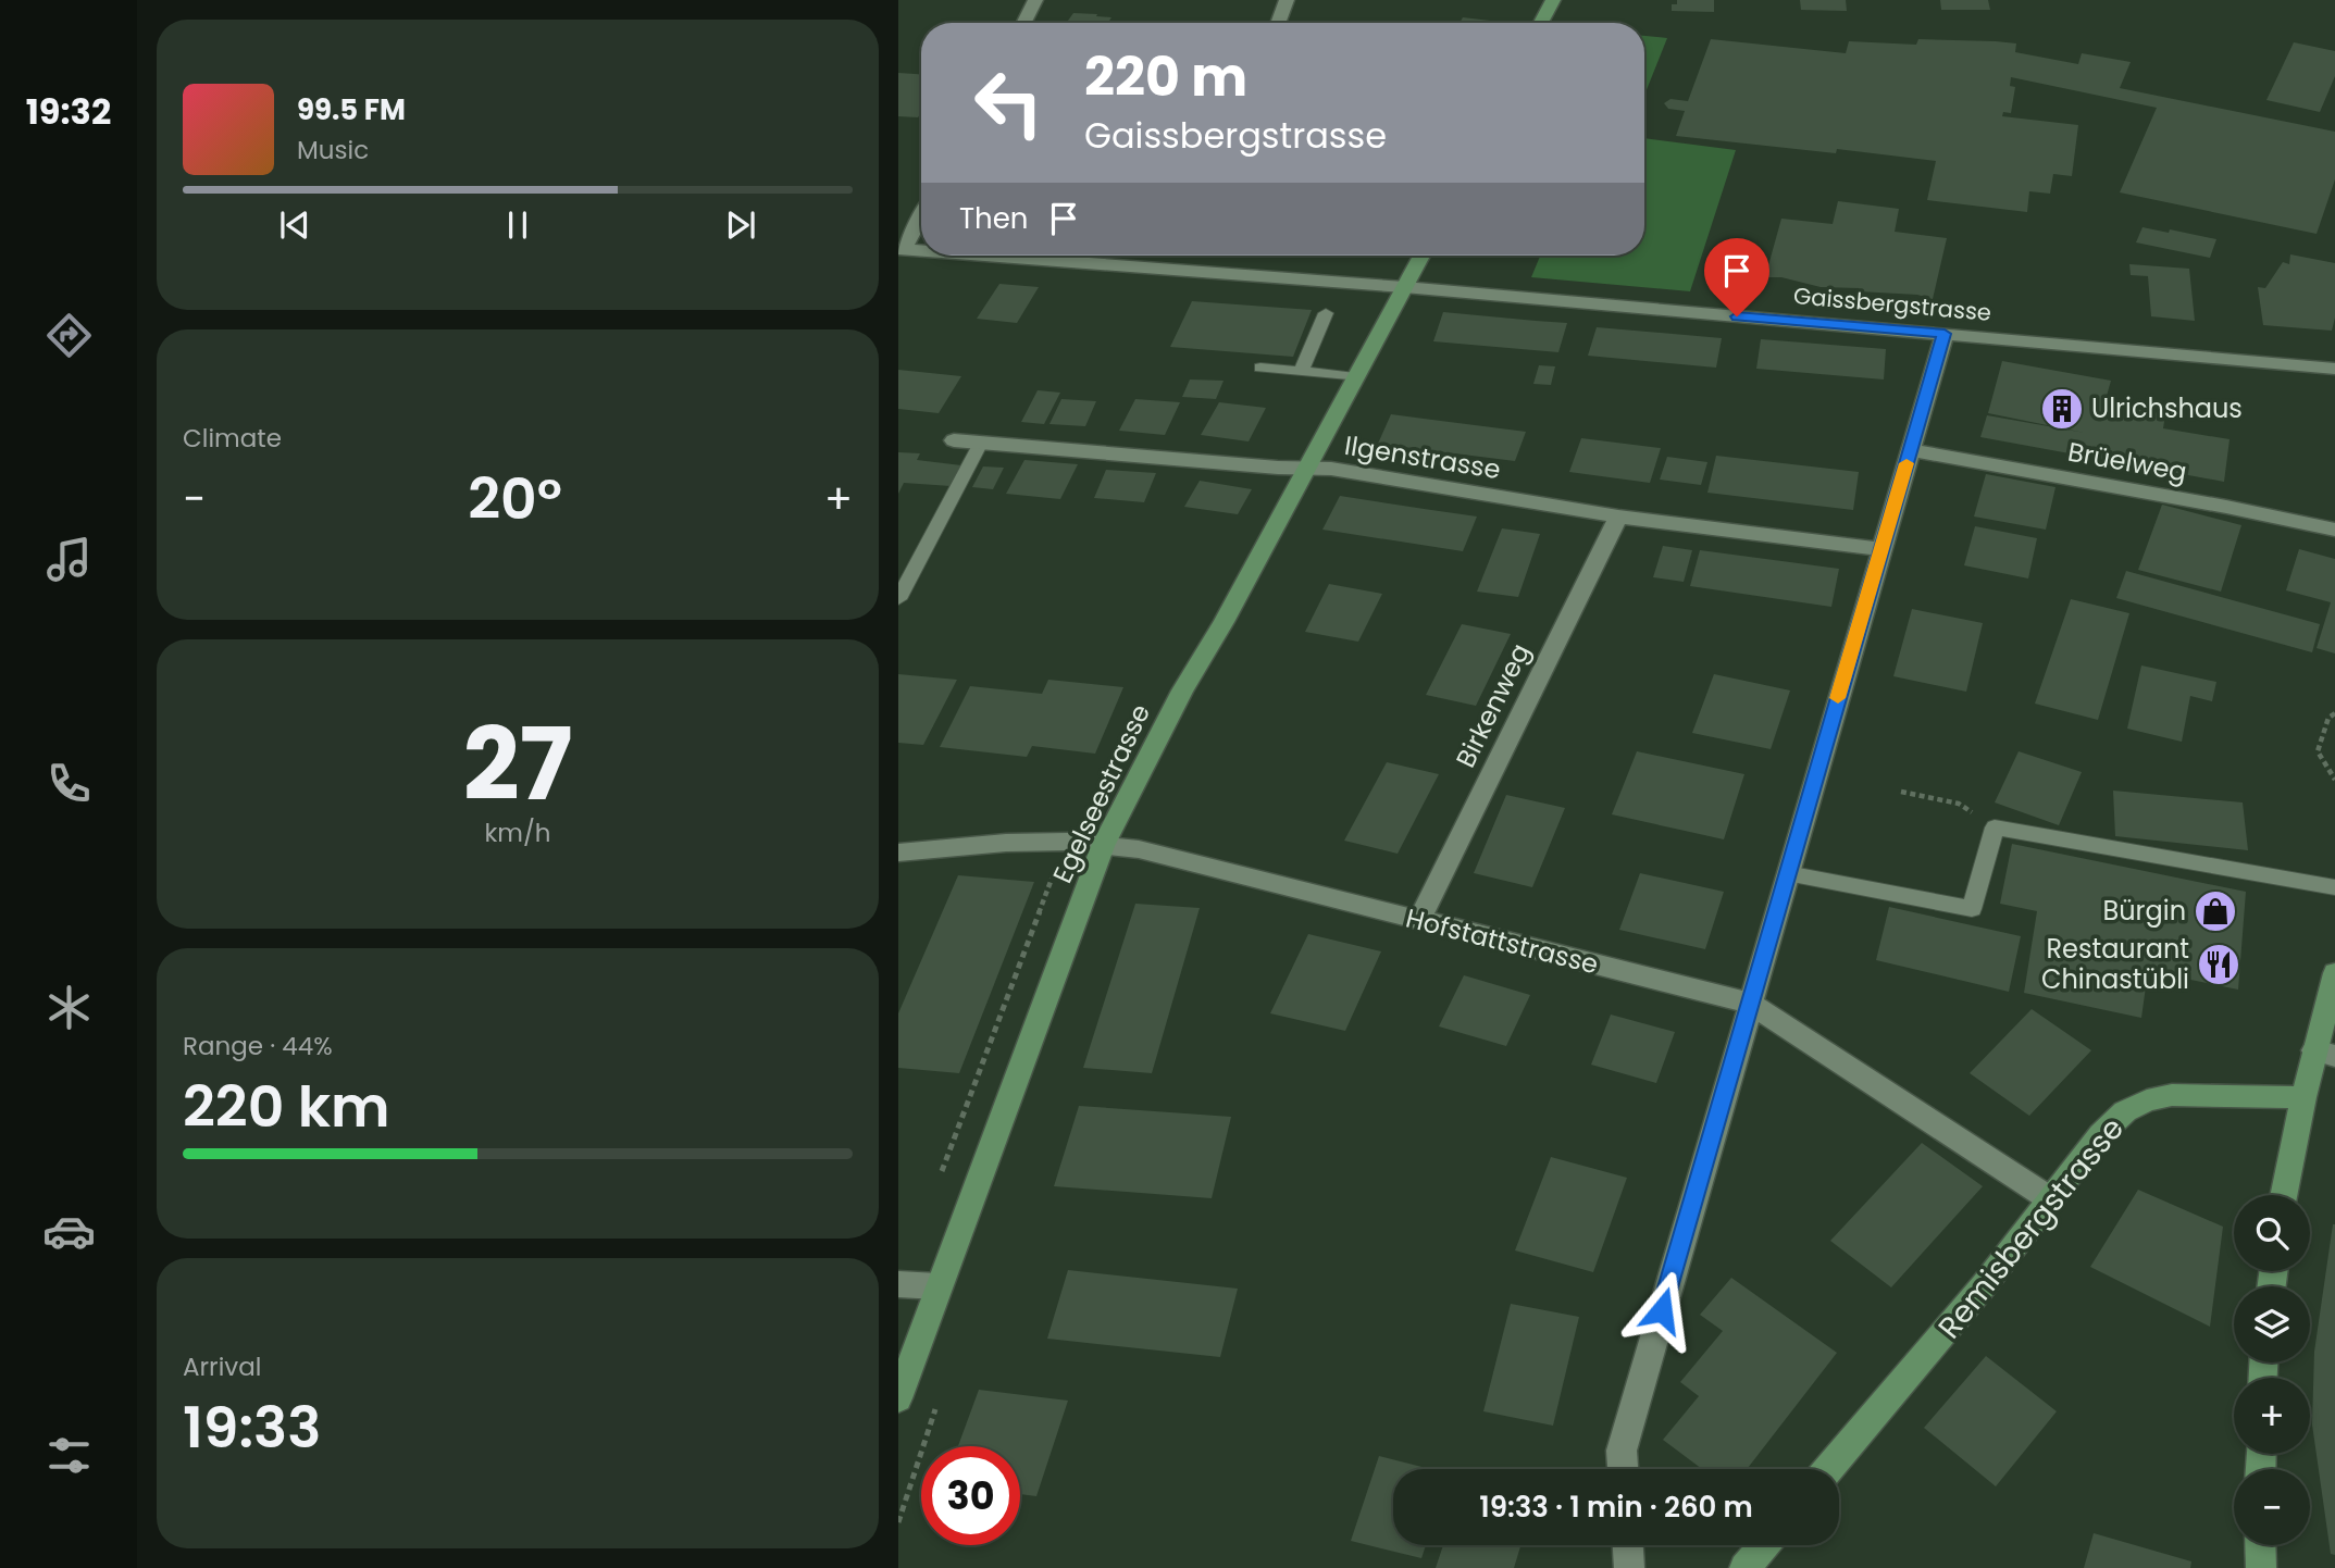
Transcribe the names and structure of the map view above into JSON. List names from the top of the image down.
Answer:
{
  "streets": {
    "main road": ["Egelseestrasse", "Remisbergstrasse"],
    "street": [
      "Gaissbergstrasse",
      "Ilgenstrasse",
      "Brüelweg",
      "Birkenweg",
      "Hofstattstrasse"
    ]
  },
  "crossings": [
    ["Gaissbergstrasse", "Egelseestrasse"],
    ["Ilgenstrasse", "Birkenweg"],
    ["Ilgenstrasse", "Egelseestrasse"],
    ["Birkenweg", "Hofstattstrasse"],
    ["Egelseestrasse", "Hofstattstrasse"],
    ["Hofstattstrasse", "Remisbergstrasse"]
  ],
  "places": {
    "building": ["Ulrichshaus"],
    "shop": ["Bürgin"],
    "restaurant": ["Restaurant Chinastübli"]
  },
  "page": {
    "tabs": "19:32",
    "turn": ["220 m", "Gaissbergstrasse"],
    "song": ["99.5 FM", "Music"],
    "then": "Then",
    "tile": [
      "Climate",
      ["27", "km/h"],
      ["Range · 44%", "220 km"],
      ["Arrival", "19:33"]
    ],
    "heat": ["−", "20°", "+"],
    "map_buttons": ["+", "−"],
    "limit": "30",
    "trip": "19:33 · 1 min · 260 m"
  }
}
